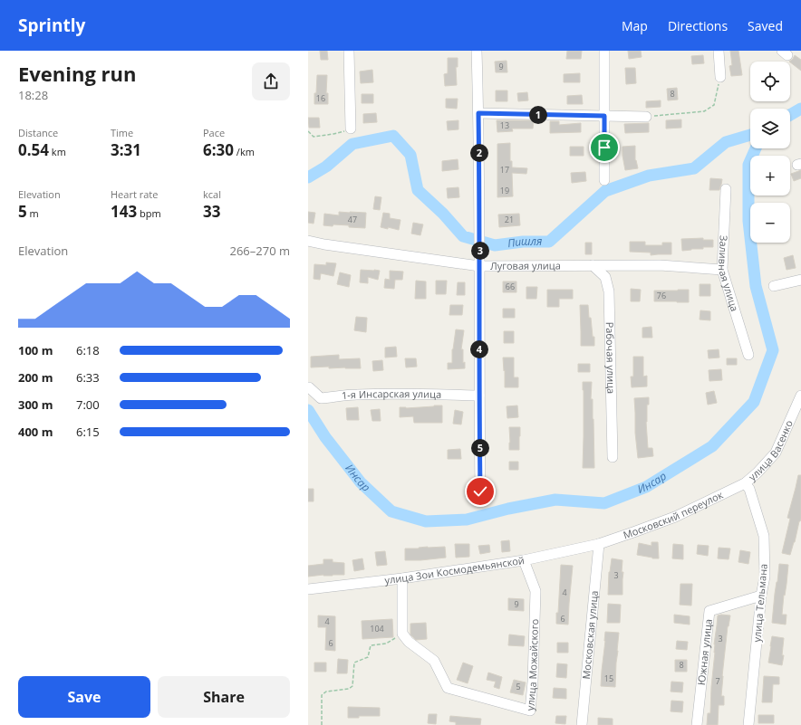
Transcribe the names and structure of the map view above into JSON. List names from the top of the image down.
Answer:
{
  "streets": {
    "street": [
      "Луговая улица",
      "Заливная улица",
      "Рабочая улица",
      "1-я Инсарская улица",
      "улица Васенко",
      "Московский переулок",
      "улица Зои Космодемьянской",
      "улица Тельмана",
      "Московская улица",
      "Южная улица",
      "улица Можайского"
    ]
  },
  "crossings": [
    ["Луговая улица", "Заливная улица"],
    ["Луговая улица", "Рабочая улица"],
    ["улица Васенко", "Московский переулок"],
    ["улица Васенко", "улица Тельмана"],
    ["Московский переулок", "улица Зои Космодемьянской"],
    ["Московский переулок", "улица Тельмана"],
    ["Московский переулок", "Московская улица"],
    ["улица Зои Космодемьянской", "Московская улица"],
    ["улица Зои Космодемьянской", "улица Можайского"],
    ["улица Тельмана", "Южная улица"]
  ],
  "water": ["Пишля", "Инсар"],
  "house_numbers": [
    "9",
    "8",
    "16",
    "13",
    "17",
    "19",
    "47",
    "21",
    "66",
    "76",
    "3",
    "4",
    "9",
    "6",
    "4",
    "104",
    "3",
    "6",
    "8",
    "15",
    "7",
    "5"
  ],
  "page": {
    "header": "Sprintly",
    "nav": ["Map", "Directions", "Saved"],
    "heading": ["Evening run", "18:28"],
    "map_buttons": ["+", "−"],
    "pins": [
      "1",
      "2",
      "3",
      "4",
      "5"
    ],
    "stats": [
      ["Distance", "0.54 km"],
      ["Time", "3:31"],
      ["Pace", "6:30 /km"],
      ["Elevation", "5 m"],
      ["Heart rate", "143 bpm"],
      ["kcal", "33"]
    ],
    "chart": ["Elevation", "266–270 m"],
    "list": [
      {
        "name": "100 m",
        "note": "6:18"
      },
      {
        "name": "200 m",
        "note": "6:33"
      },
      {
        "name": "300 m",
        "note": "7:00"
      },
      {
        "name": "400 m",
        "note": "6:15"
      }
    ],
    "buttons": ["Save", "Share"]
  }
}
